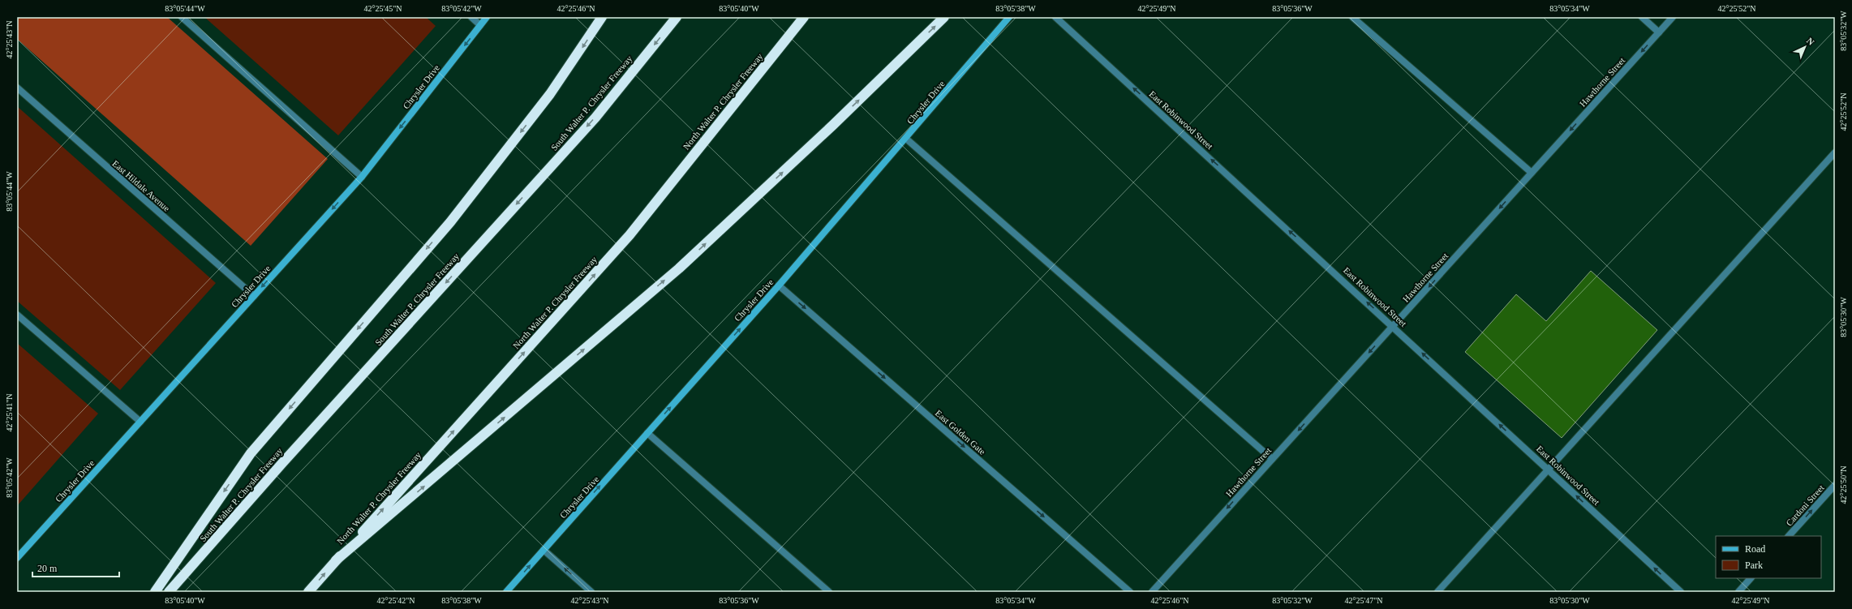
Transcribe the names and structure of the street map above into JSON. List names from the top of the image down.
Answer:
{
  "streets": {
    "highway": ["North Walter P. Chrysler Freeway", "South Walter P. Chrysler Freeway"],
    "main road": ["Chrysler Drive"],
    "street": [
      "Hawthorne Street",
      "East Robinwood Street",
      "East Hildale Avenue",
      "East Golden Gate",
      "Cardoni Street"
    ]
  },
  "crossings": [
    ["Hawthorne Street", "East Robinwood Street"],
    ["Chrysler Drive", "East Hildale Avenue"],
    ["Chrysler Drive", "East Golden Gate"]
  ],
  "one_way": [
    "Hawthorne Street",
    "East Robinwood Street",
    "East Golden Gate",
    "Cardoni Street"
  ],
  "legend": ["Road", "Park"],
  "scale_bar": "20 m",
  "north": "top right",
  "coordinates": [
    "83°05'44\"W",
    "42°25'45\"N",
    "83°05'42\"W",
    "42°25'46\"N",
    "83°05'40\"W",
    "83°05'38\"W",
    "42°25'49\"N",
    "83°05'36\"W",
    "83°05'34\"W",
    "42°25'52\"N",
    "83°05'32\"W",
    "42°25'43\"N",
    "83°05'30\"W",
    "42°25'41\"N",
    "42°25'50\"N",
    "42°25'42\"N",
    "42°25'47\"N"
  ]
}
